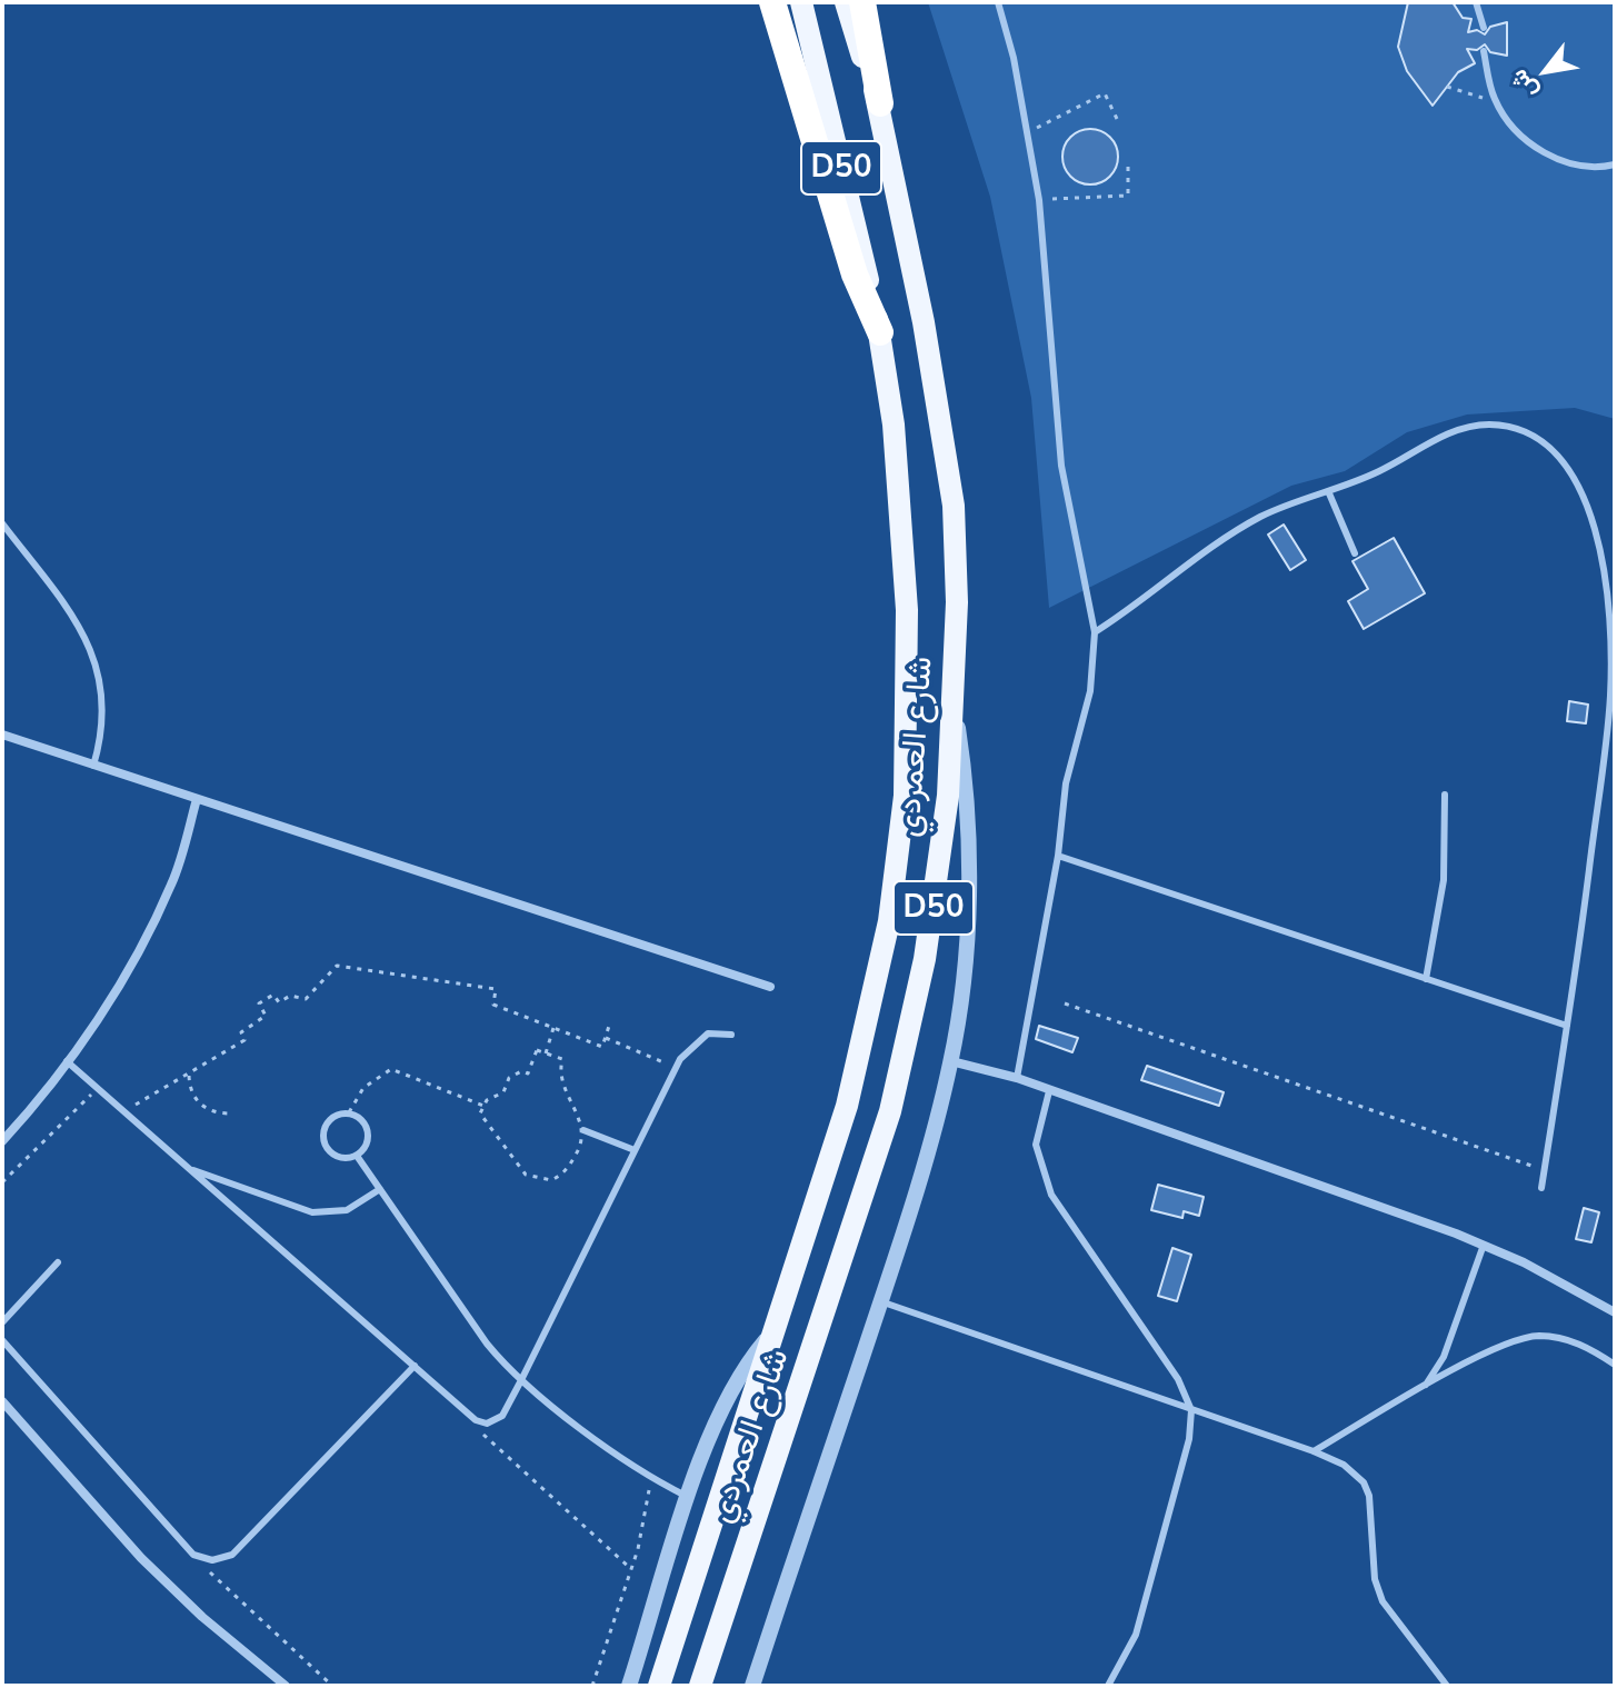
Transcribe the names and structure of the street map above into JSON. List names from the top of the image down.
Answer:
{
  "streets": {
    "main road": ["D50", "شارع العمردي"]
  },
  "north": "bottom left"
}
